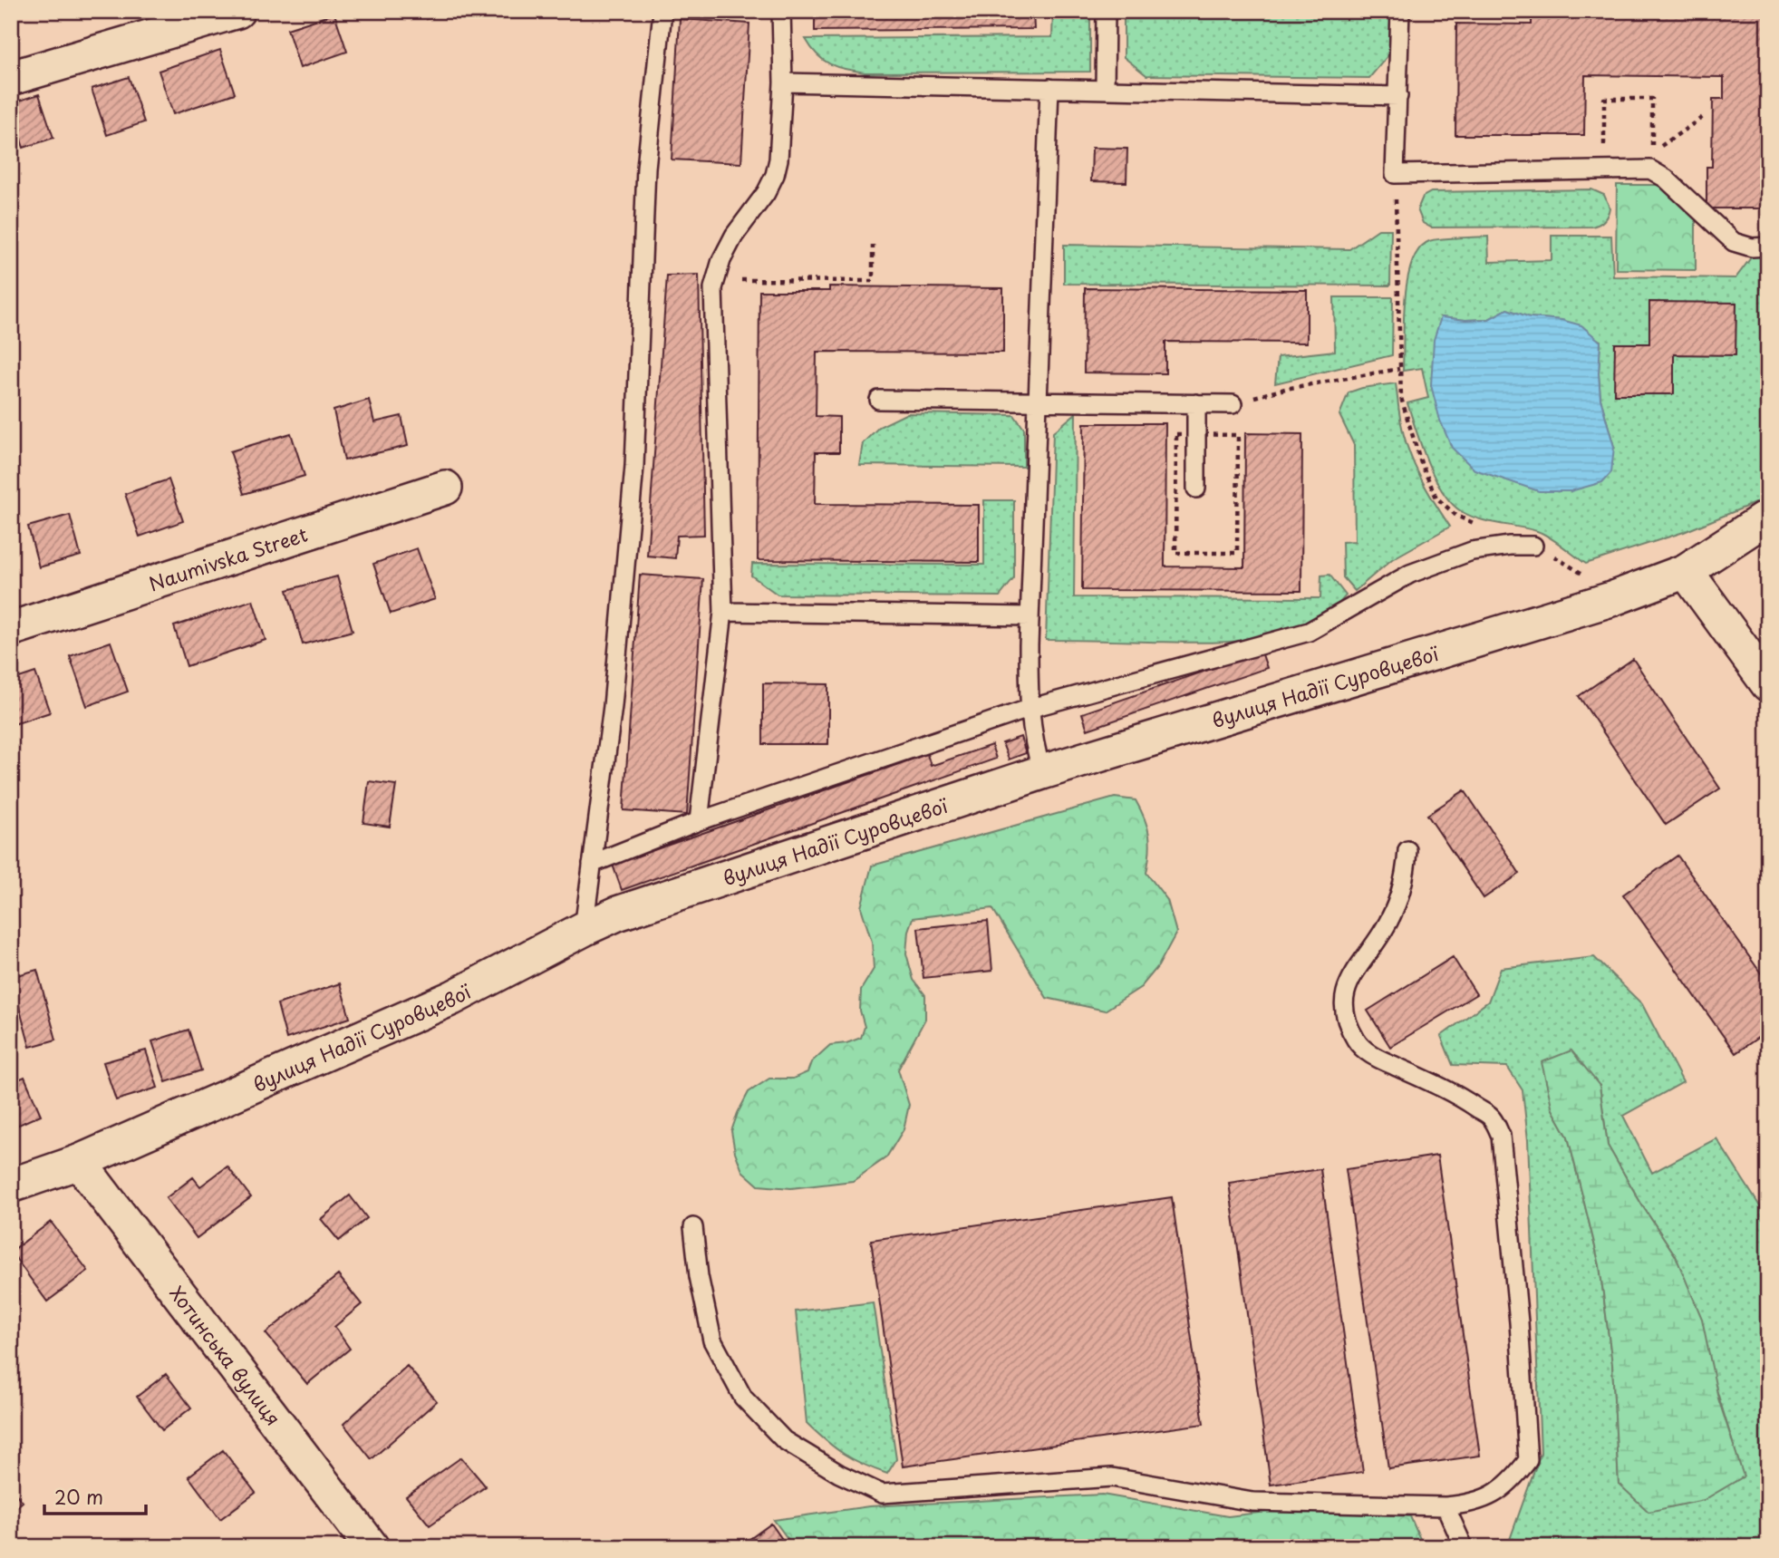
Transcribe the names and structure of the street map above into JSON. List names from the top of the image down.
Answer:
{
  "streets": {
    "street": ["Naumivska Street", "вулиця Надії Суровцевої", "Хотинська вулиця"]
  },
  "crossings": [
    ["вулиця Надії Суровцевої", "Хотинська вулиця"]
  ],
  "scale_bar": "20 m"
}
